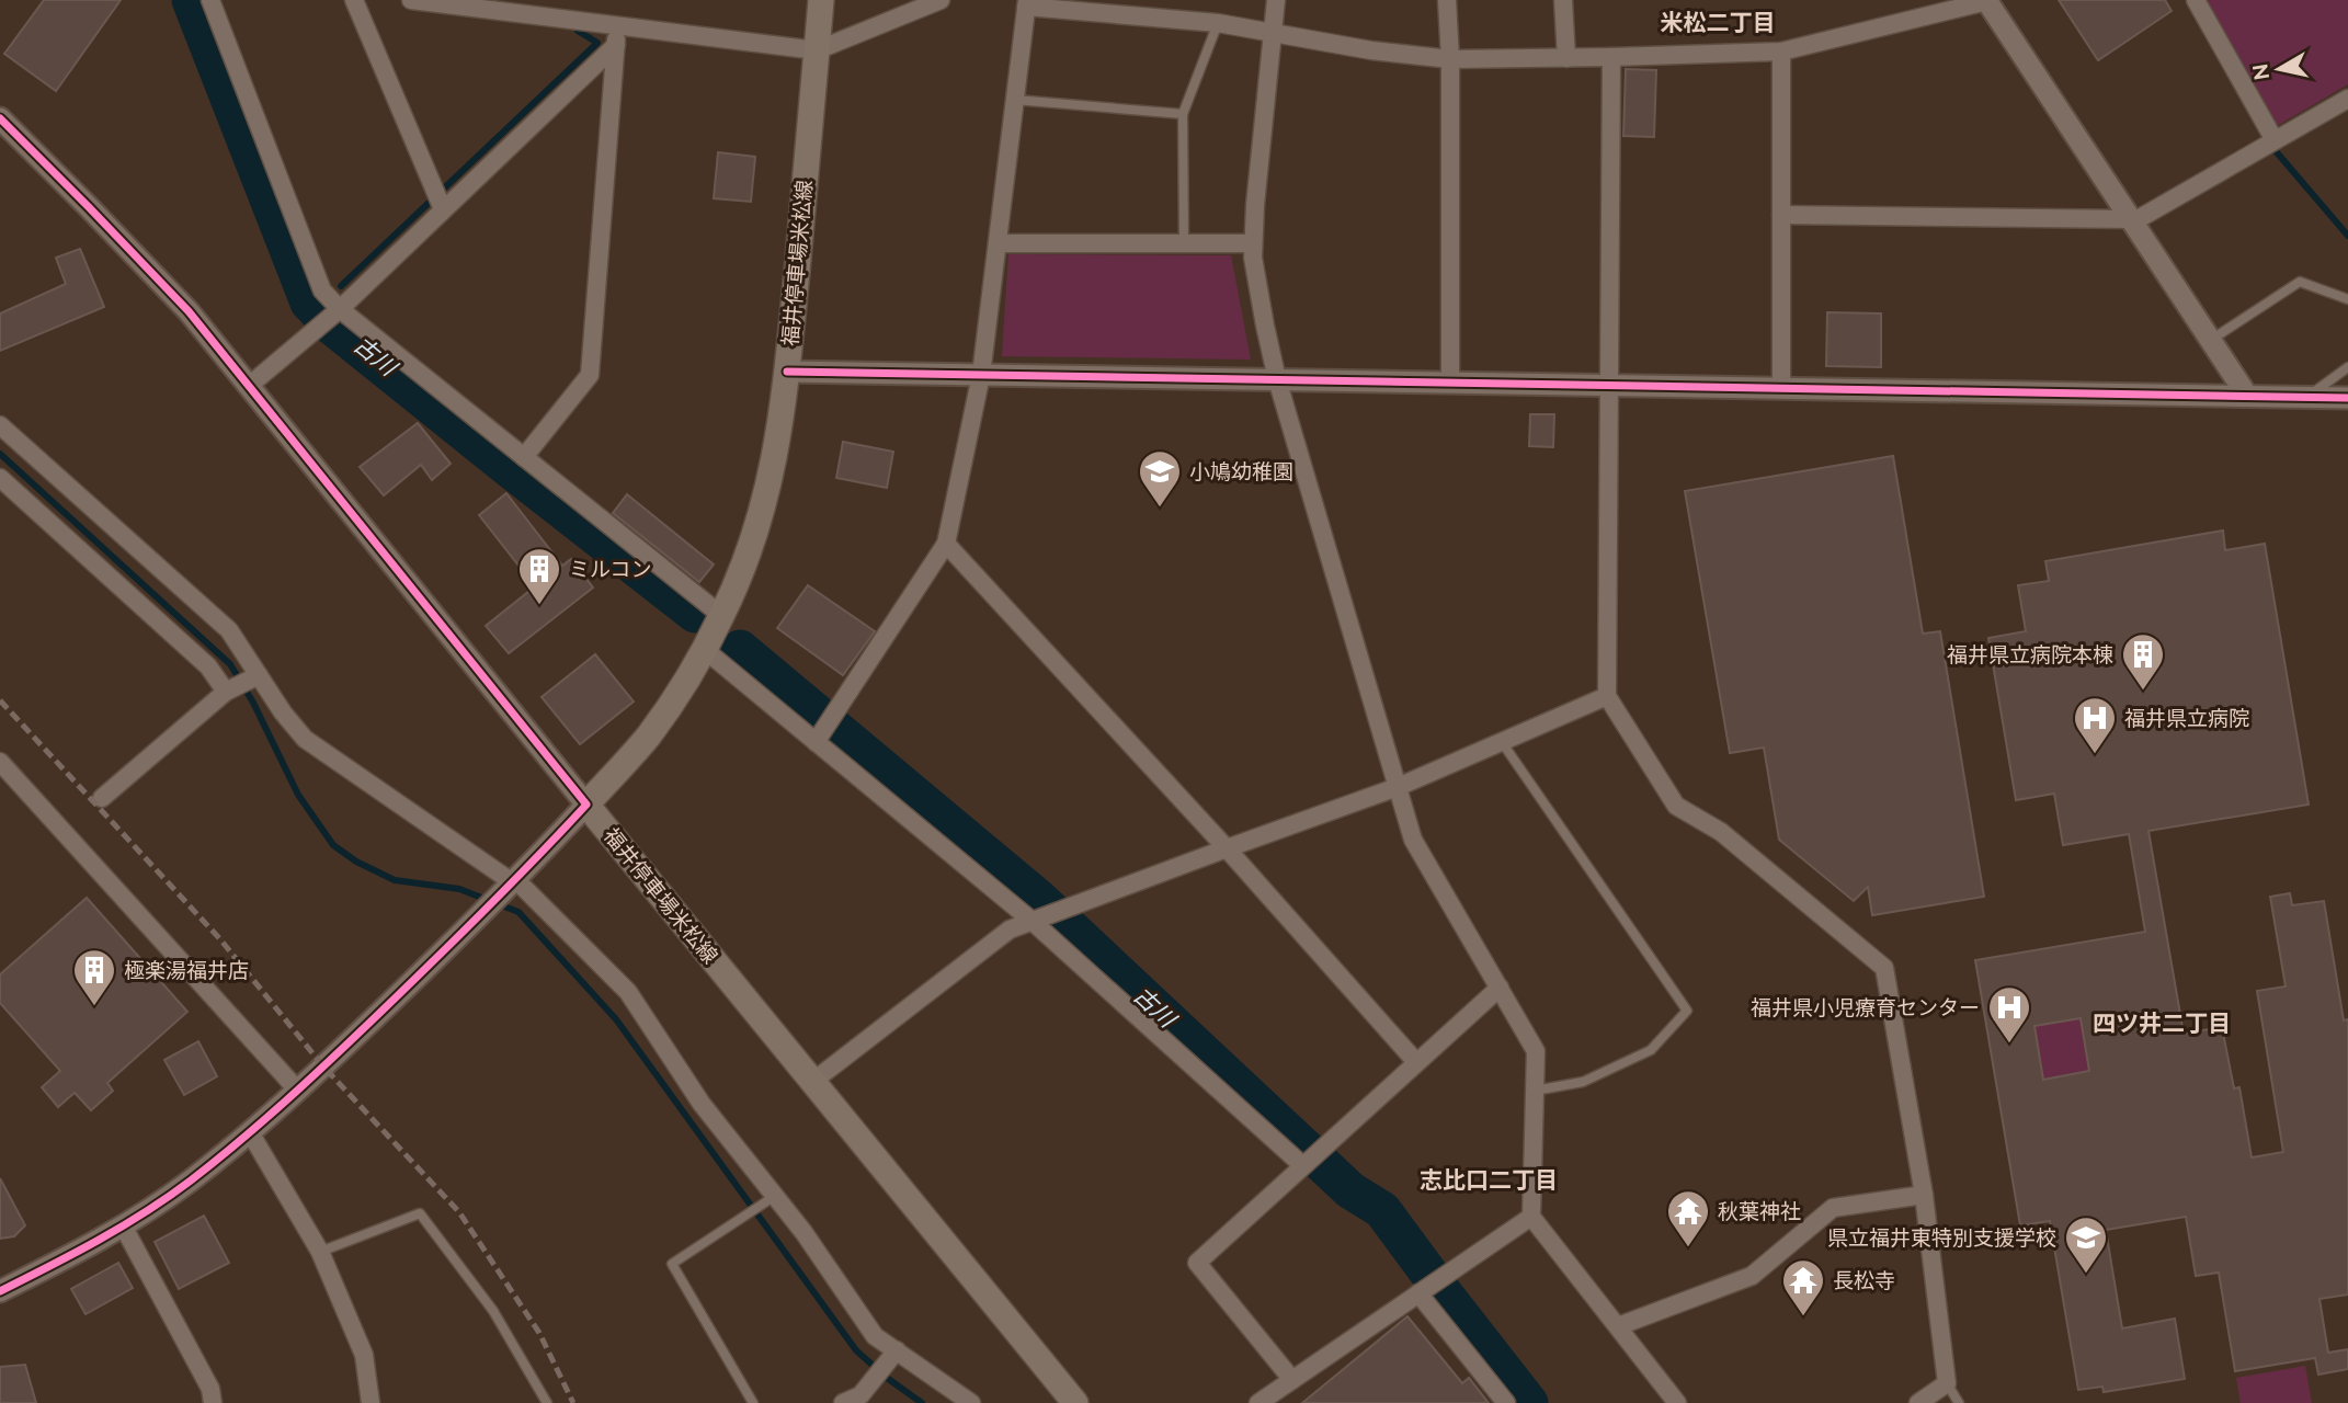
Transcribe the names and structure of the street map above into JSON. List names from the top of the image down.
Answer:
{
  "streets": {
    "main road": ["福井停車場米松線"]
  },
  "districts": ["米松二丁目", "四ツ井二丁目", "志比口二丁目"],
  "water": ["古川"],
  "places": {
    "school or university": ["小鳩幼稚園", "県立福井東特別支援学校"],
    "building": ["ミルコン", "福井県立病院本棟", "極楽湯福井店"],
    "hospital": ["福井県立病院", "福井県小児療育センター"],
    "temple": ["秋葉神社", "長松寺"]
  },
  "north": "left"
}
